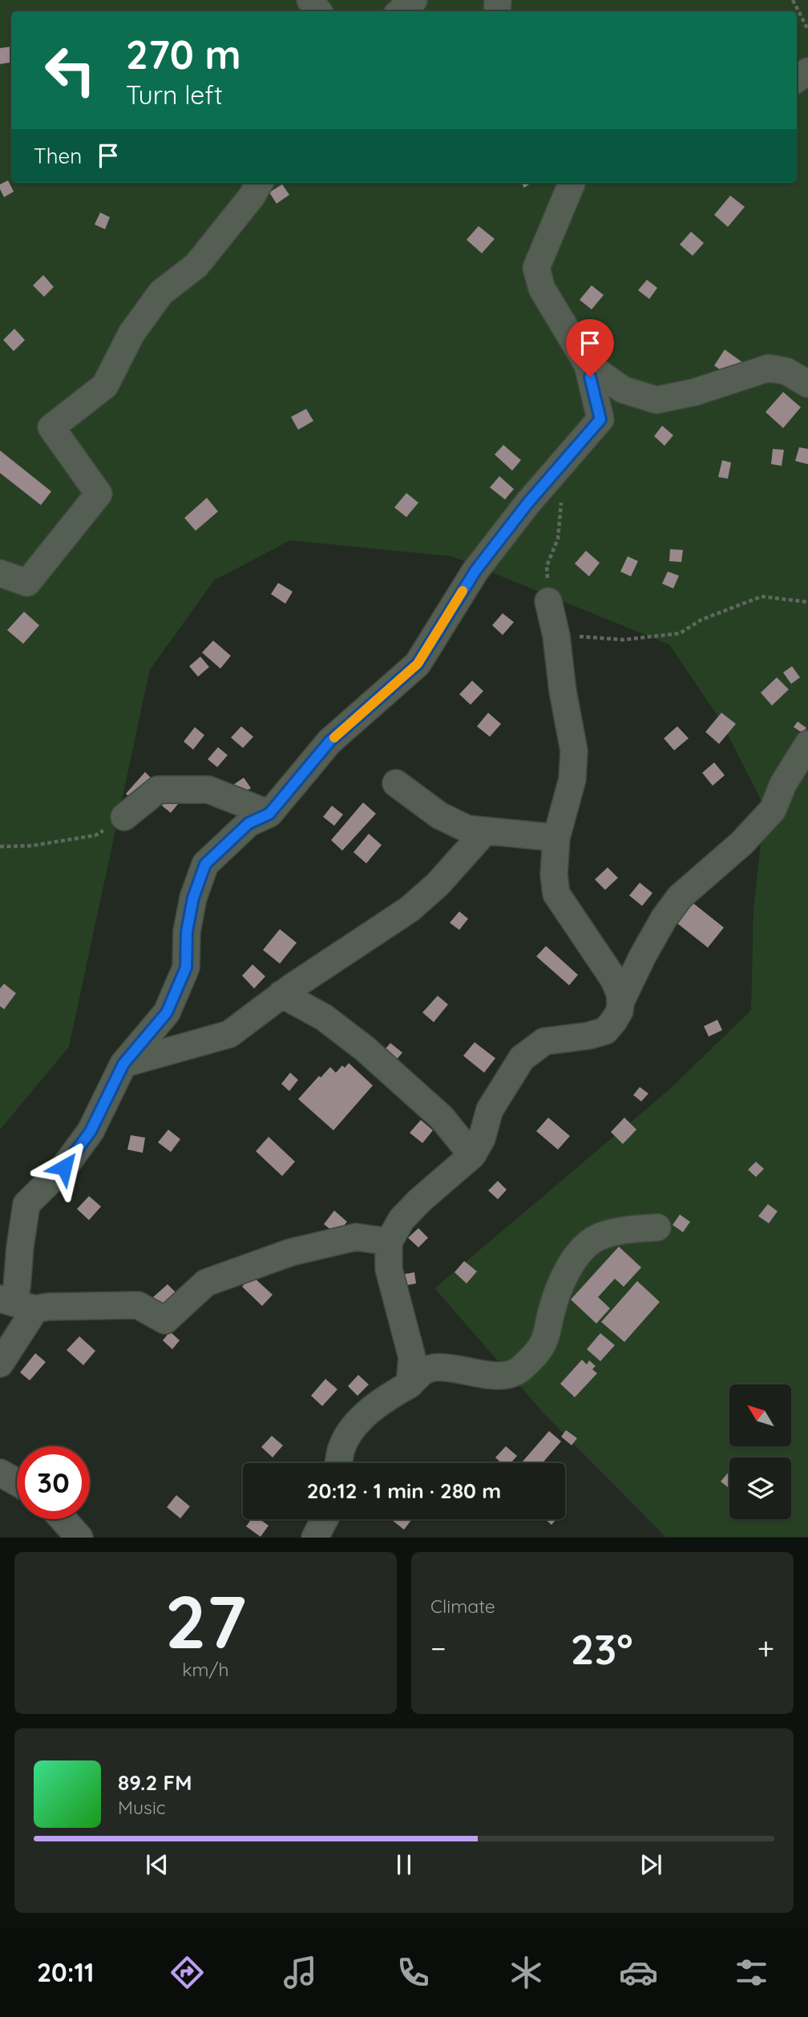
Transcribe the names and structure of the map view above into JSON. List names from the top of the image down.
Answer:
{
  "north": "top left",
  "page": {
    "turn": ["270 m", "Turn left"],
    "then": "Then",
    "limit": "30",
    "trip": "20:12 · 1 min · 280 m",
    "tile": [
      ["27", "km/h"],
      "Climate"
    ],
    "heat": ["−", "23°", "+"],
    "song": ["89.2 FM", "Music"],
    "tabs": "20:11"
  }
}
